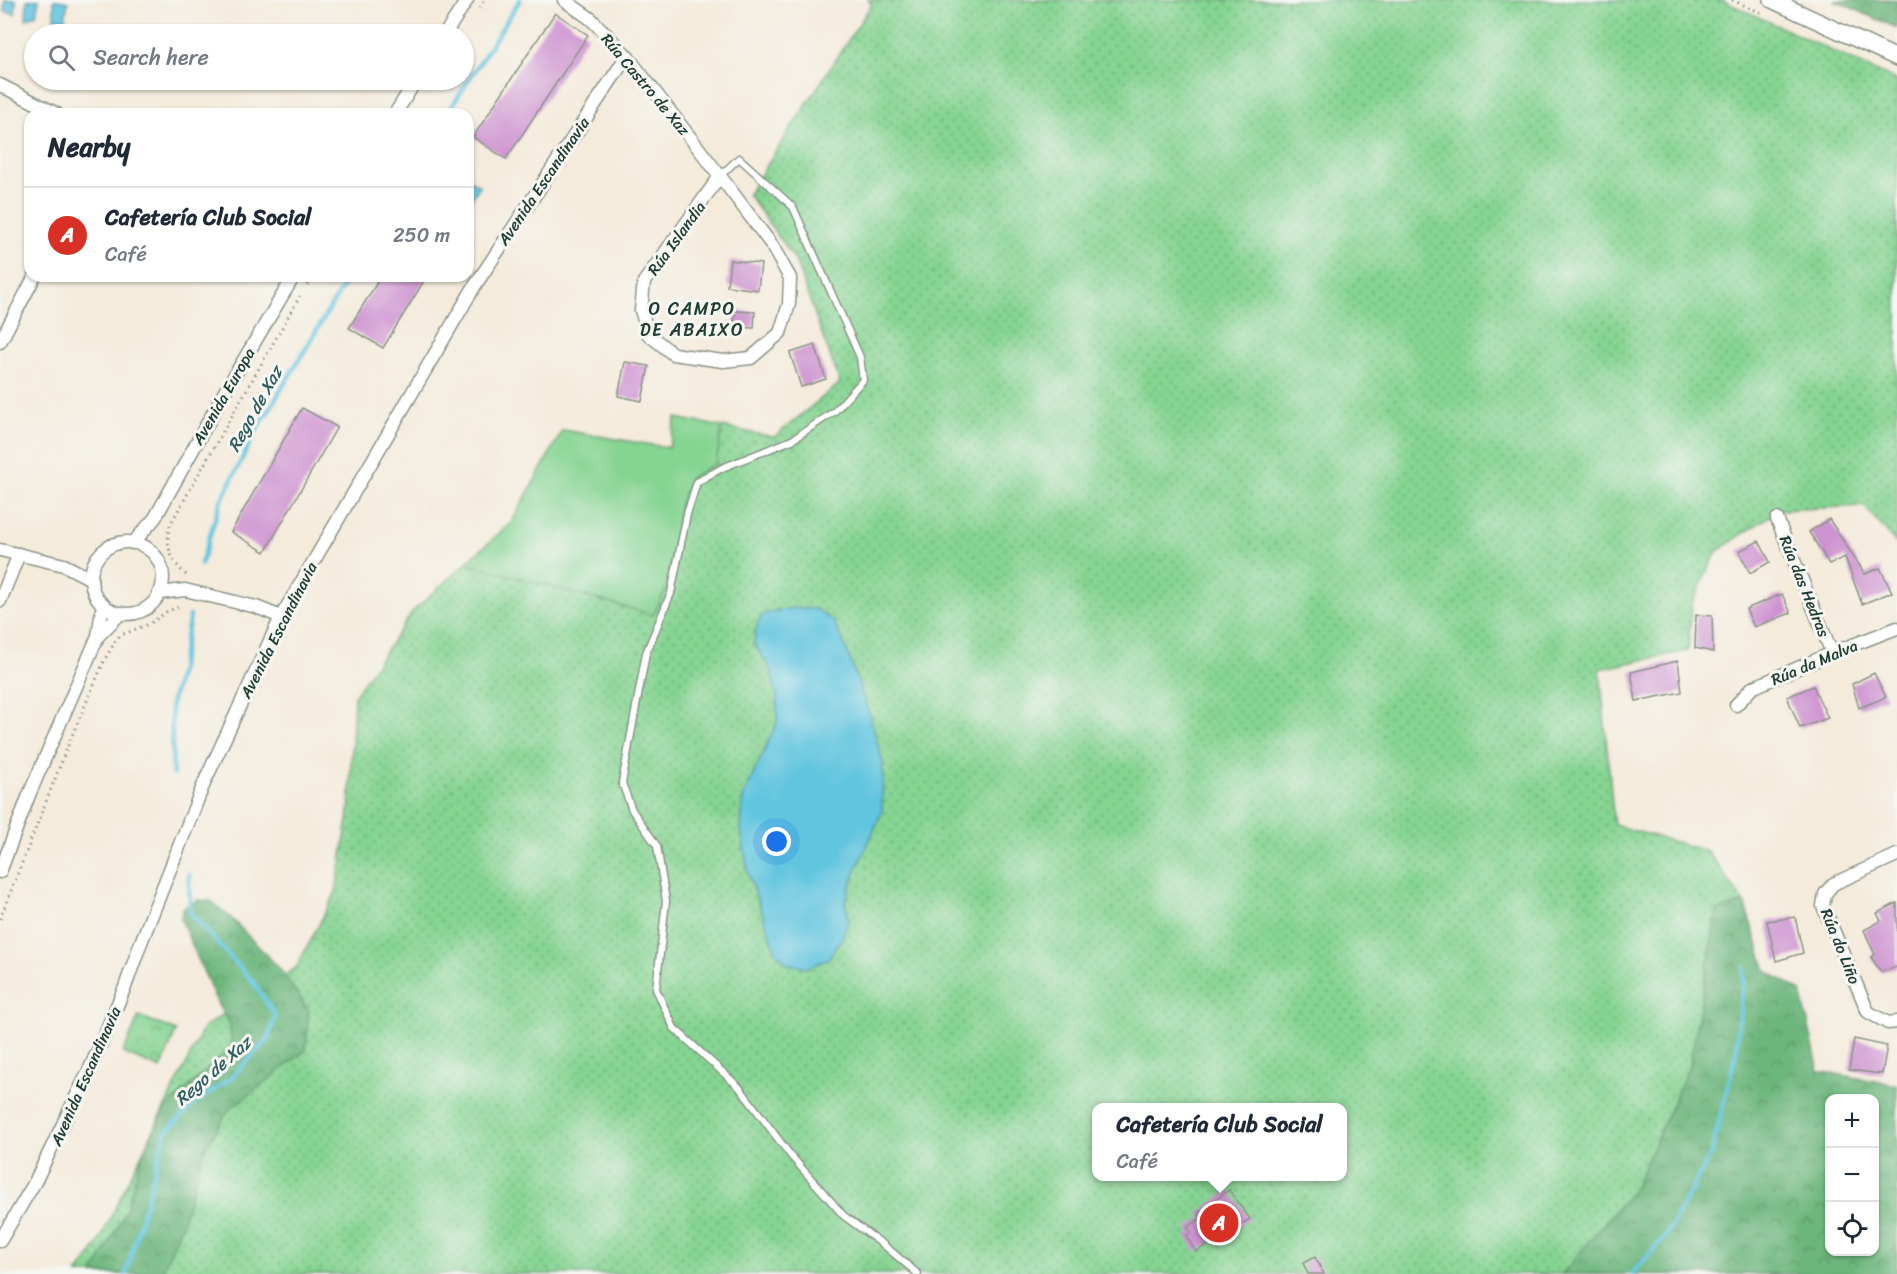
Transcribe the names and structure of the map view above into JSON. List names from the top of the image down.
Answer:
{
  "streets": {
    "street": [
      "Rúa Castro de Xaz",
      "Avenida Escandinavia",
      "Rúa Islandia",
      "Avenida Europa",
      "Rúa das Hedras",
      "Rúa da Malva",
      "Rúa do Liño"
    ]
  },
  "crossings": [
    ["Rúa Castro de Xaz", "Avenida Escandinavia"],
    ["Rúa Castro de Xaz", "Rúa Islandia"],
    ["Rúa das Hedras", "Rúa da Malva"]
  ],
  "districts": ["O CAMPO DE ABAIXO"],
  "water": ["Rego de Xaz"],
  "page": {
    "search": "Search here",
    "heading": "Nearby",
    "list": [
      {
        "mark": "A",
        "name": "Cafetería Club Social",
        "note": "Café",
        "value": "250 m"
      }
    ],
    "map_buttons": ["+", "−"],
    "popup": ["Cafetería Club Social", "Café"],
    "pins": "A"
  }
}
